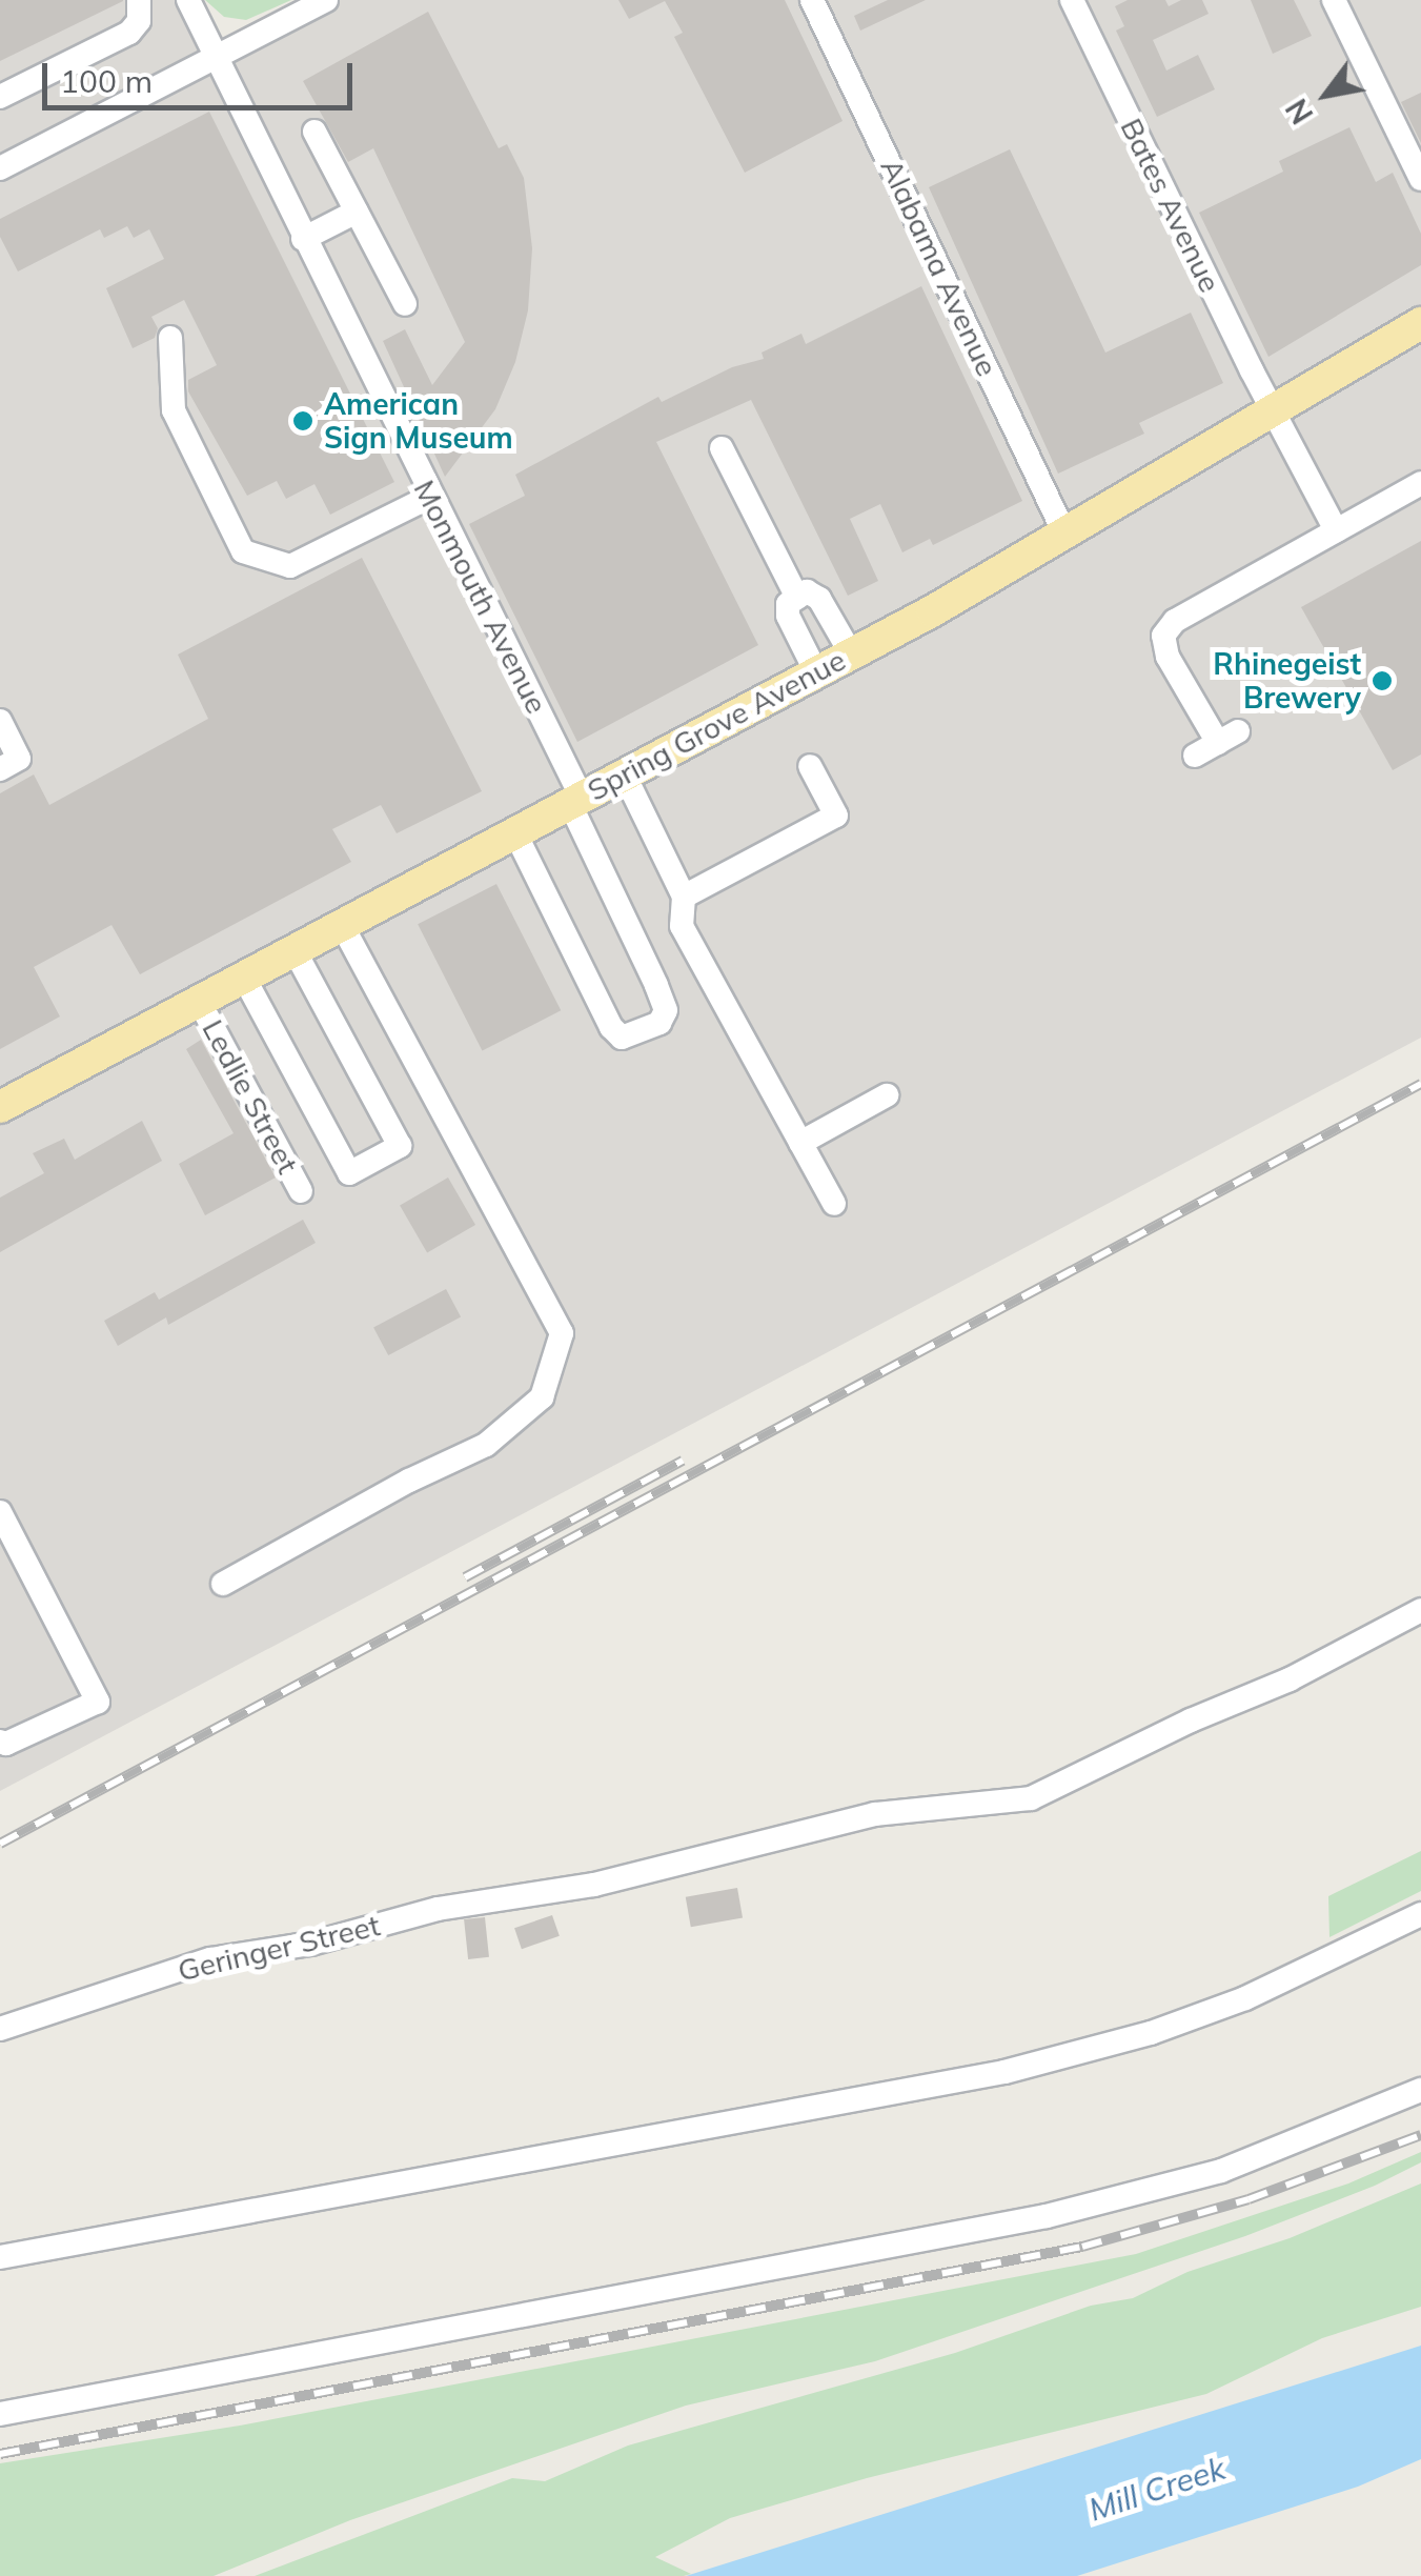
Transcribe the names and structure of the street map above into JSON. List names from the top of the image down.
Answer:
{
  "streets": {
    "main road": ["Spring Grove Avenue"],
    "street": [
      "Bates Avenue",
      "Alabama Avenue",
      "Monmouth Avenue",
      "Ledlie Street",
      "Geringer Street"
    ]
  },
  "crossings": [
    ["Bates Avenue", "Spring Grove Avenue"],
    ["Alabama Avenue", "Spring Grove Avenue"],
    ["Monmouth Avenue", "Spring Grove Avenue"],
    ["Spring Grove Avenue", "Ledlie Street"]
  ],
  "water": ["Mill Creek"],
  "places": ["American Sign Museum", "Rhinegeist Brewery"],
  "scale_bar": "100 m",
  "north": "bottom left"
}
